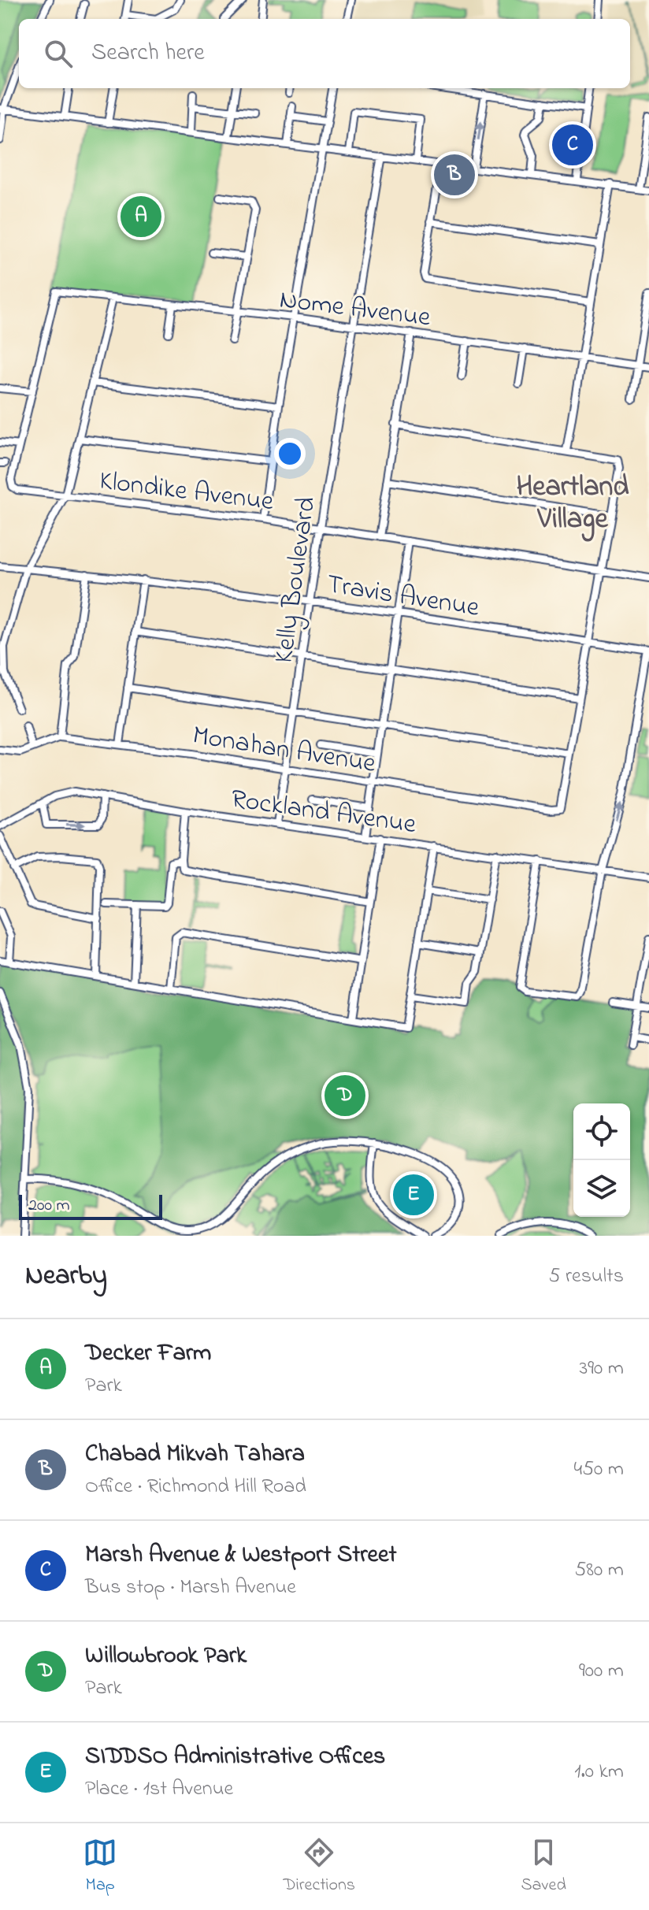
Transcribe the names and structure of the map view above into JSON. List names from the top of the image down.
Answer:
{
  "streets": {
    "street": [
      "Nome Avenue",
      "Klondike Avenue",
      "Kelly Boulevard",
      "Travis Avenue",
      "Monahan Avenue",
      "Rockland Avenue"
    ]
  },
  "crossings": [
    ["Nome Avenue", "Kelly Boulevard"],
    ["Klondike Avenue", "Kelly Boulevard"],
    ["Kelly Boulevard", "Travis Avenue"],
    ["Kelly Boulevard", "Monahan Avenue"],
    ["Kelly Boulevard", "Rockland Avenue"]
  ],
  "districts": ["Heartland Village"],
  "scale_bar": "200 m",
  "page": {
    "search": "Search here",
    "pins": [
      "C",
      "B",
      "A",
      "D",
      "E"
    ],
    "scale": "200 m",
    "heading": ["Nearby", "5 results"],
    "list": [
      {
        "mark": "A",
        "name": "Decker Farm",
        "note": "Park",
        "value": "390 m"
      },
      {
        "mark": "B",
        "name": "Chabad Mikvah Tahara",
        "note": "Office · Richmond Hill Road",
        "value": "450 m"
      },
      {
        "mark": "C",
        "name": "Marsh Avenue & Westport Street",
        "note": "Bus stop · Marsh Avenue",
        "value": "580 m"
      },
      {
        "mark": "D",
        "name": "Willowbrook Park",
        "note": "Park",
        "value": "900 m"
      },
      {
        "mark": "E",
        "name": "SIDDSO Administrative Offices",
        "note": "Place · 1st Avenue",
        "value": "1.0 km"
      }
    ],
    "nav": ["Map", "Directions", "Saved"]
  }
}
